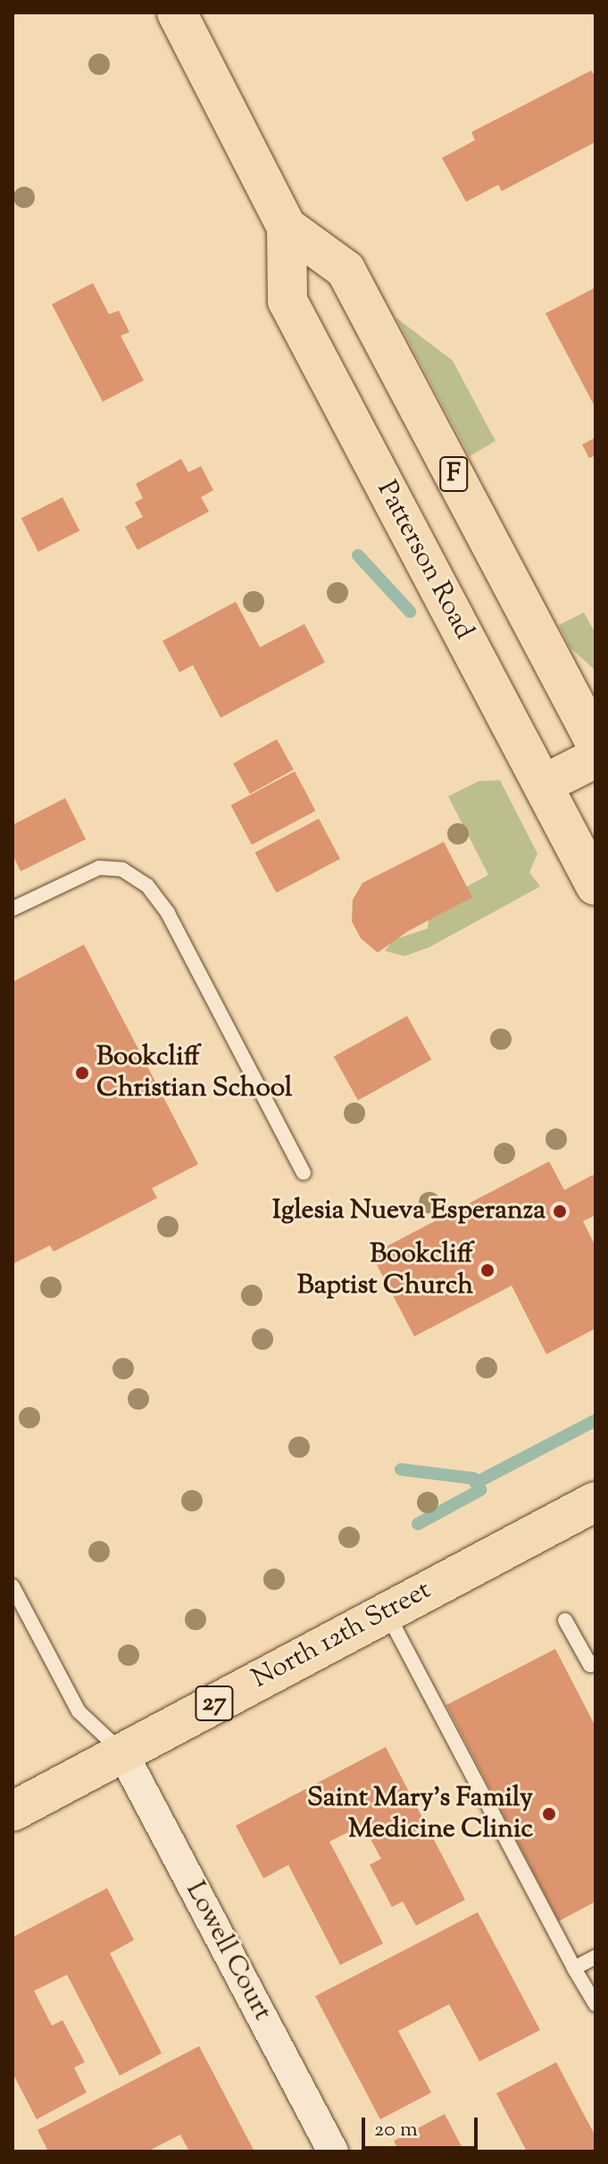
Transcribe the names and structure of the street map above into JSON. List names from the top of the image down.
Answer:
{
  "streets": {
    "main road": [
      "F",
      "Patterson Road",
      "North 12th Street",
      "27"
    ],
    "street": ["Lowell Court"]
  },
  "crossings": [
    ["North 12th Street", "Lowell Court"]
  ],
  "places": [
    "Bookcliff Christian School",
    "Iglesia Nueva Esperanza",
    "Bookcliff Baptist Church",
    "Saint Mary's Family Medicine Clinic"
  ],
  "scale_bar": "20 m"
}
